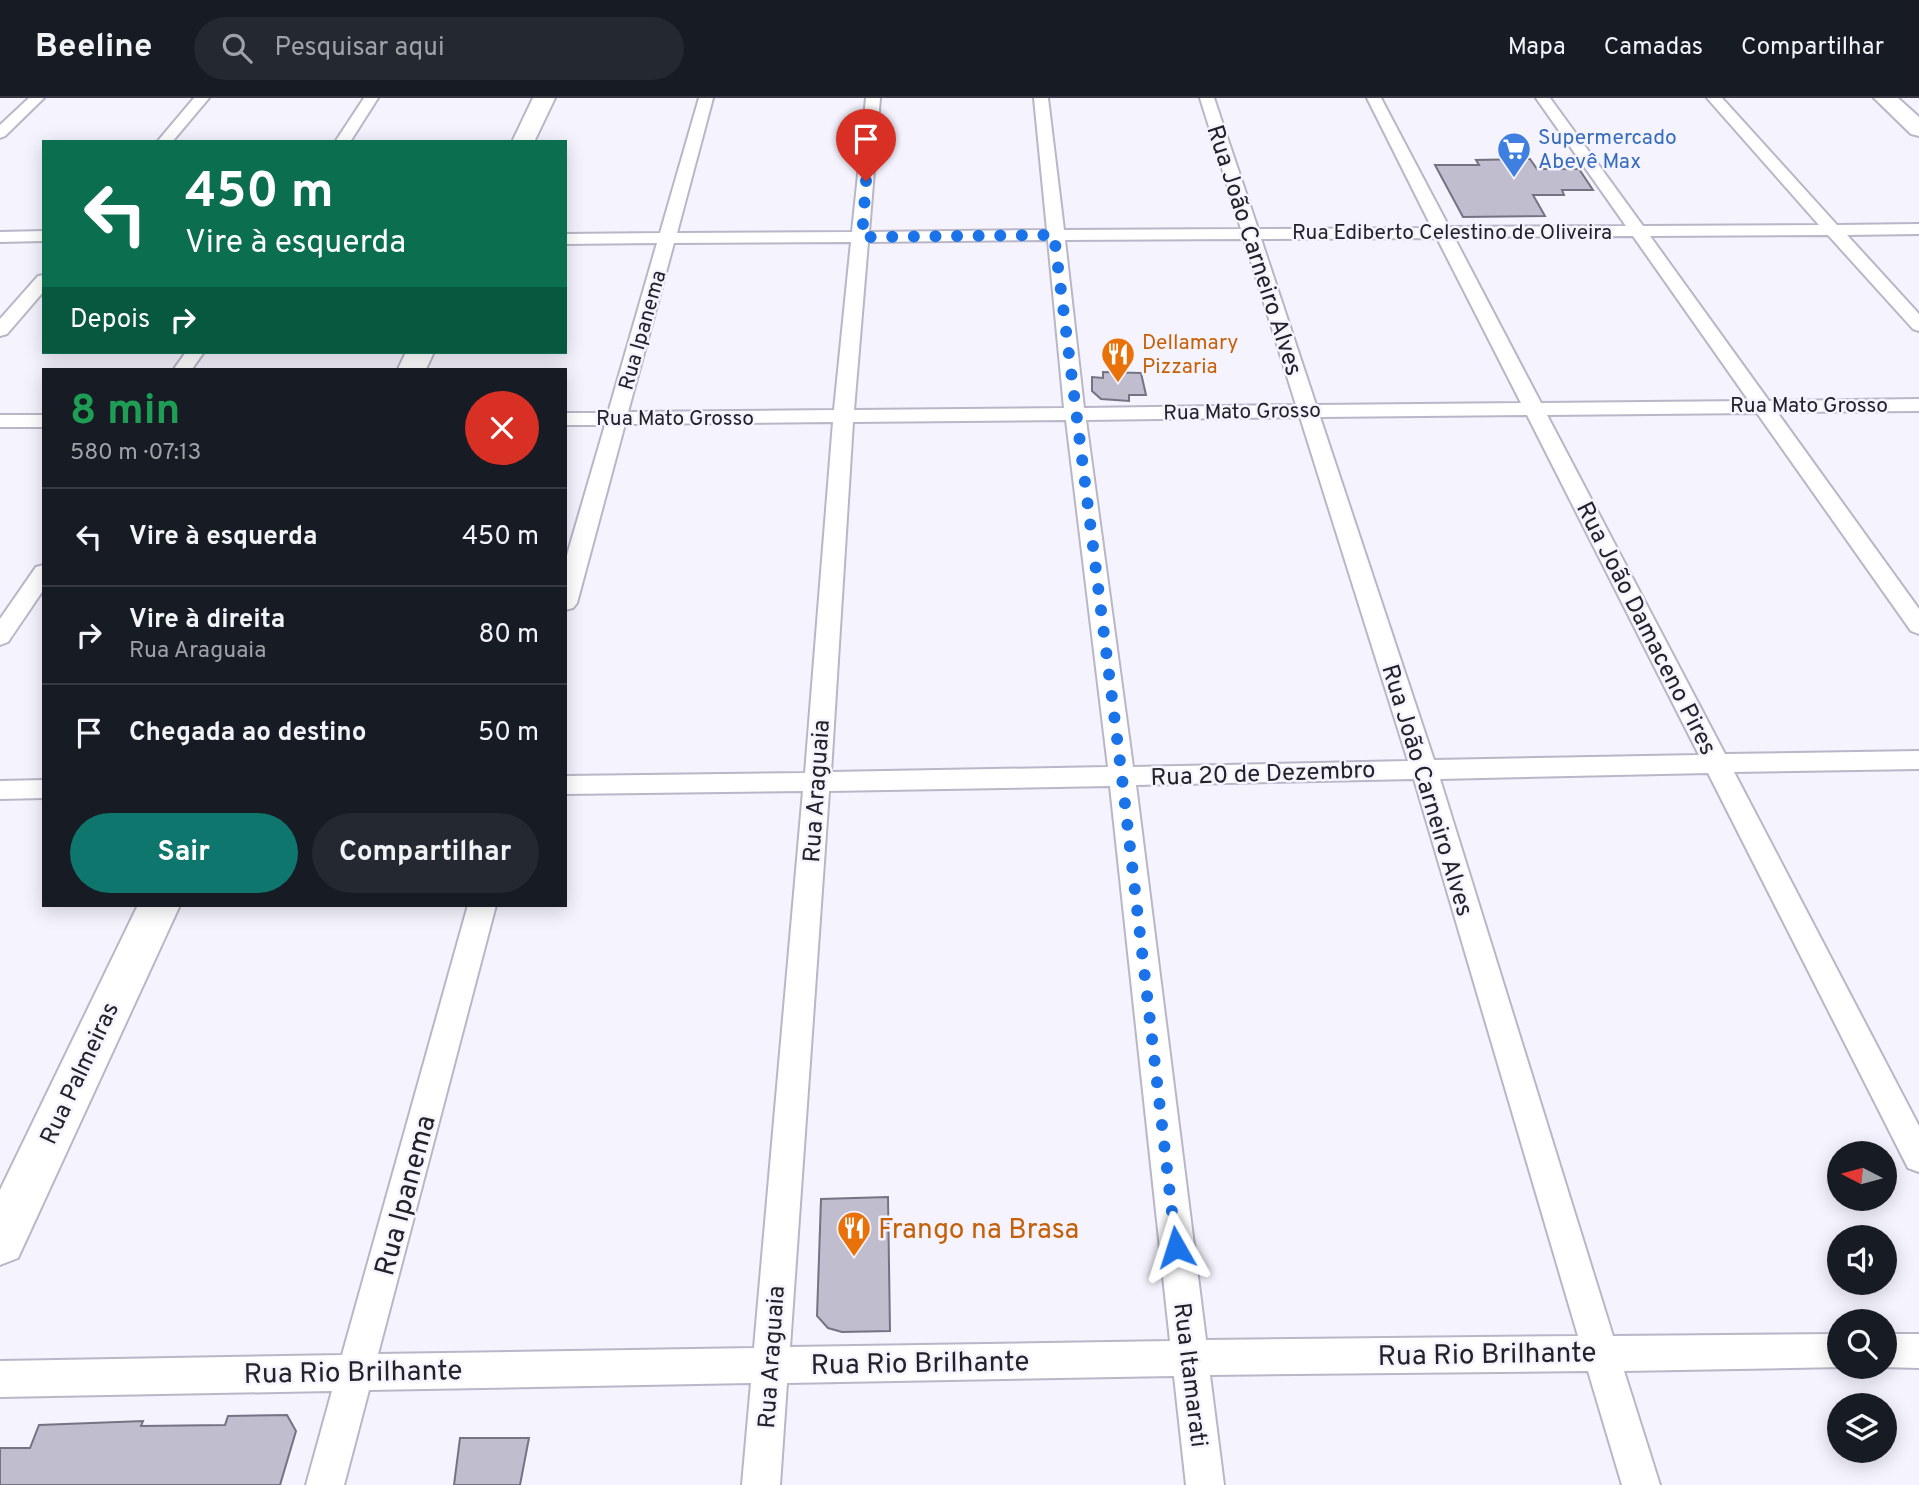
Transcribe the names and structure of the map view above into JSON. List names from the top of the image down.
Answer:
{
  "streets": {
    "street": [
      "Rua Ediberto Celestino de Oliveira",
      "Rua João Carneiro Alves",
      "Rua Ipanema",
      "Rua Mato Grosso",
      "Rua João Damaceno Pires",
      "Rua 20 de Dezembro",
      "Rua Araguaia",
      "Rua Palmeiras",
      "Rua Rio Brilhante",
      "Rua Itamarati"
    ]
  },
  "crossings": [
    ["Rua Ediberto Celestino de Oliveira", "Rua João Carneiro Alves"],
    ["Rua Ediberto Celestino de Oliveira", "Rua Ipanema"],
    ["Rua Ediberto Celestino de Oliveira", "Rua João Damaceno Pires"],
    ["Rua Ediberto Celestino de Oliveira", "Rua Araguaia"],
    ["Rua Ediberto Celestino de Oliveira", "Rua Itamarati"],
    ["Rua João Carneiro Alves", "Rua Mato Grosso"],
    ["Rua João Carneiro Alves", "Rua 20 de Dezembro"],
    ["Rua João Carneiro Alves", "Rua Rio Brilhante"],
    ["Rua Ipanema", "Rua Mato Grosso"],
    ["Rua Ipanema", "Rua Rio Brilhante"],
    ["Rua Mato Grosso", "Rua João Damaceno Pires"],
    ["Rua Mato Grosso", "Rua Araguaia"],
    ["Rua Mato Grosso", "Rua Itamarati"],
    ["Rua João Damaceno Pires", "Rua 20 de Dezembro"],
    ["Rua 20 de Dezembro", "Rua Araguaia"],
    ["Rua 20 de Dezembro", "Rua Itamarati"],
    ["Rua Araguaia", "Rua Rio Brilhante"],
    ["Rua Rio Brilhante", "Rua Itamarati"]
  ],
  "places": {
    "supermarket": ["Supermercado Abevê Max"],
    "restaurant": ["Dellamary Pizzaria", "Frango na Brasa"]
  },
  "north": "left",
  "page": {
    "header": "Beeline",
    "search": "Pesquisar aqui",
    "nav": ["Mapa", "Camadas", "Compartilhar"],
    "turn": ["450 m", "Vire à esquerda"],
    "then": "Depois",
    "heading": ["8 min", "580 m · 07:13"],
    "list": [
      {
        "name": "Vire à esquerda",
        "value": "450 m"
      },
      {
        "name": "Vire à direita",
        "note": "Rua Araguaia",
        "value": "80 m"
      },
      {
        "name": "Chegada ao destino",
        "value": "50 m"
      }
    ],
    "buttons": ["Sair", "Compartilhar"]
  }
}
